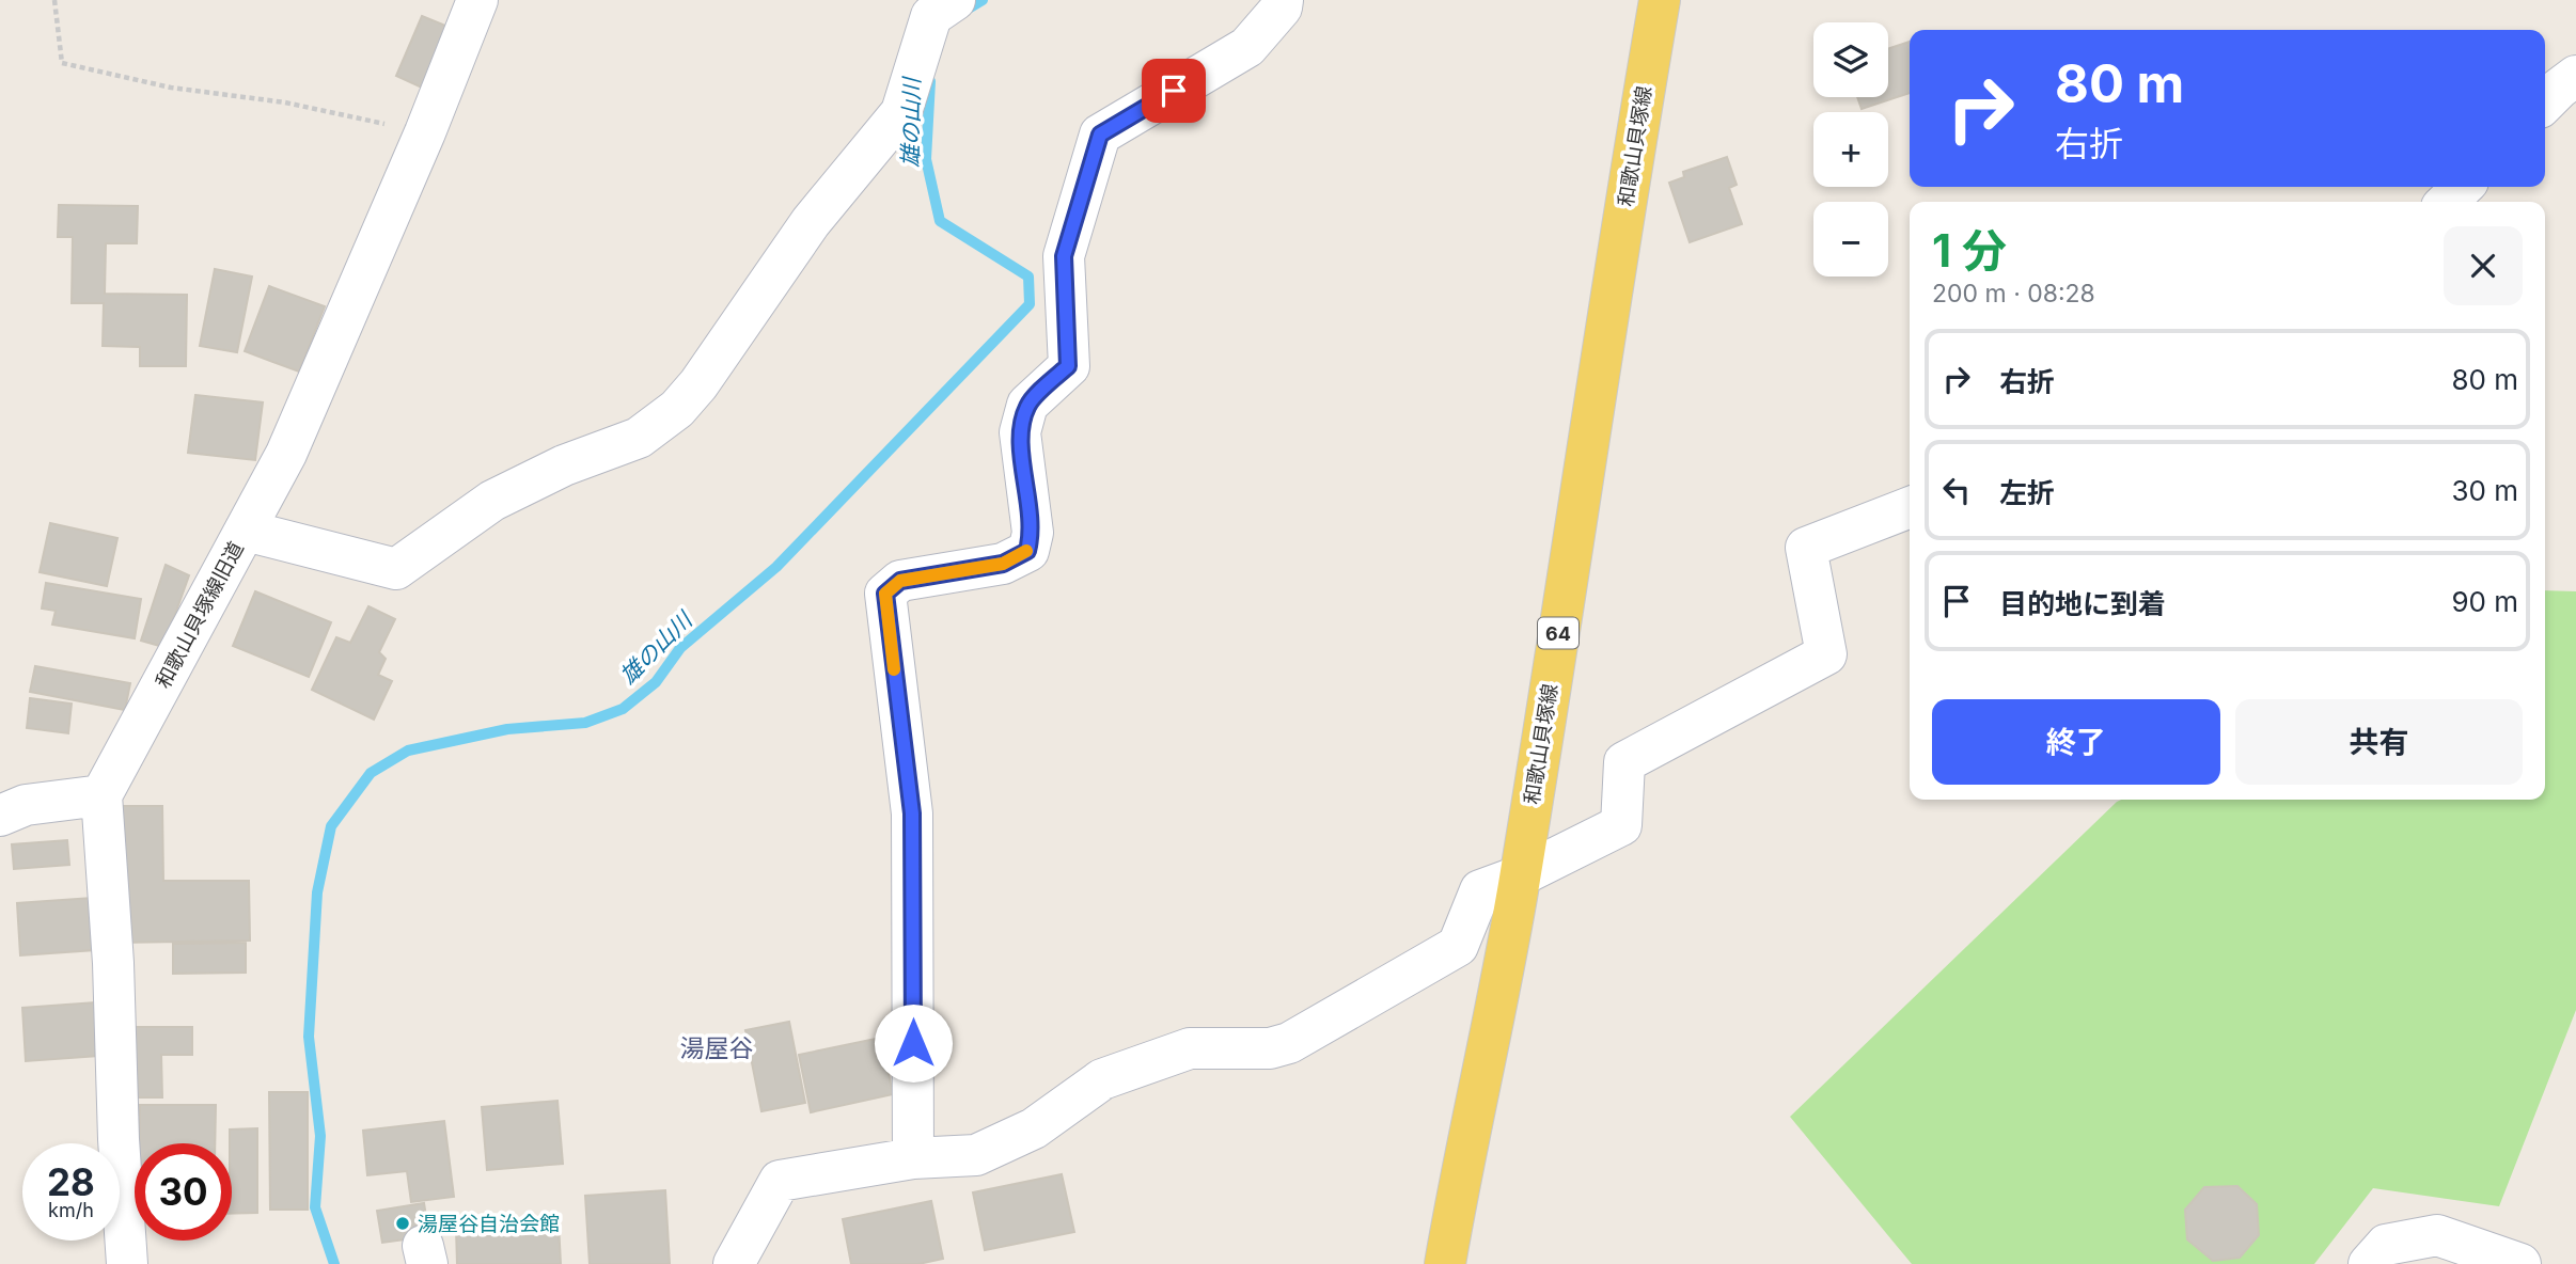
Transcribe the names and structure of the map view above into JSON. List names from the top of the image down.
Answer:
{
  "streets": {
    "main road": ["和歌山貝塚線", "64"],
    "street": ["和歌山貝塚線旧道"]
  },
  "districts": ["湯屋谷"],
  "water": ["雄の山川"],
  "places": ["湯屋谷自治会館"],
  "page": {
    "map_buttons": ["+", "−"],
    "turn": ["80 m", "右折"],
    "heading": ["1 分", "200 m · 08:28"],
    "list": [
      {
        "name": "右折",
        "value": "80 m"
      },
      {
        "name": "左折",
        "value": "30 m"
      },
      {
        "name": "目的地に到着",
        "value": "90 m"
      }
    ],
    "buttons": ["終了", "共有"],
    "speed": "28 km/h",
    "limit": "30"
  }
}
